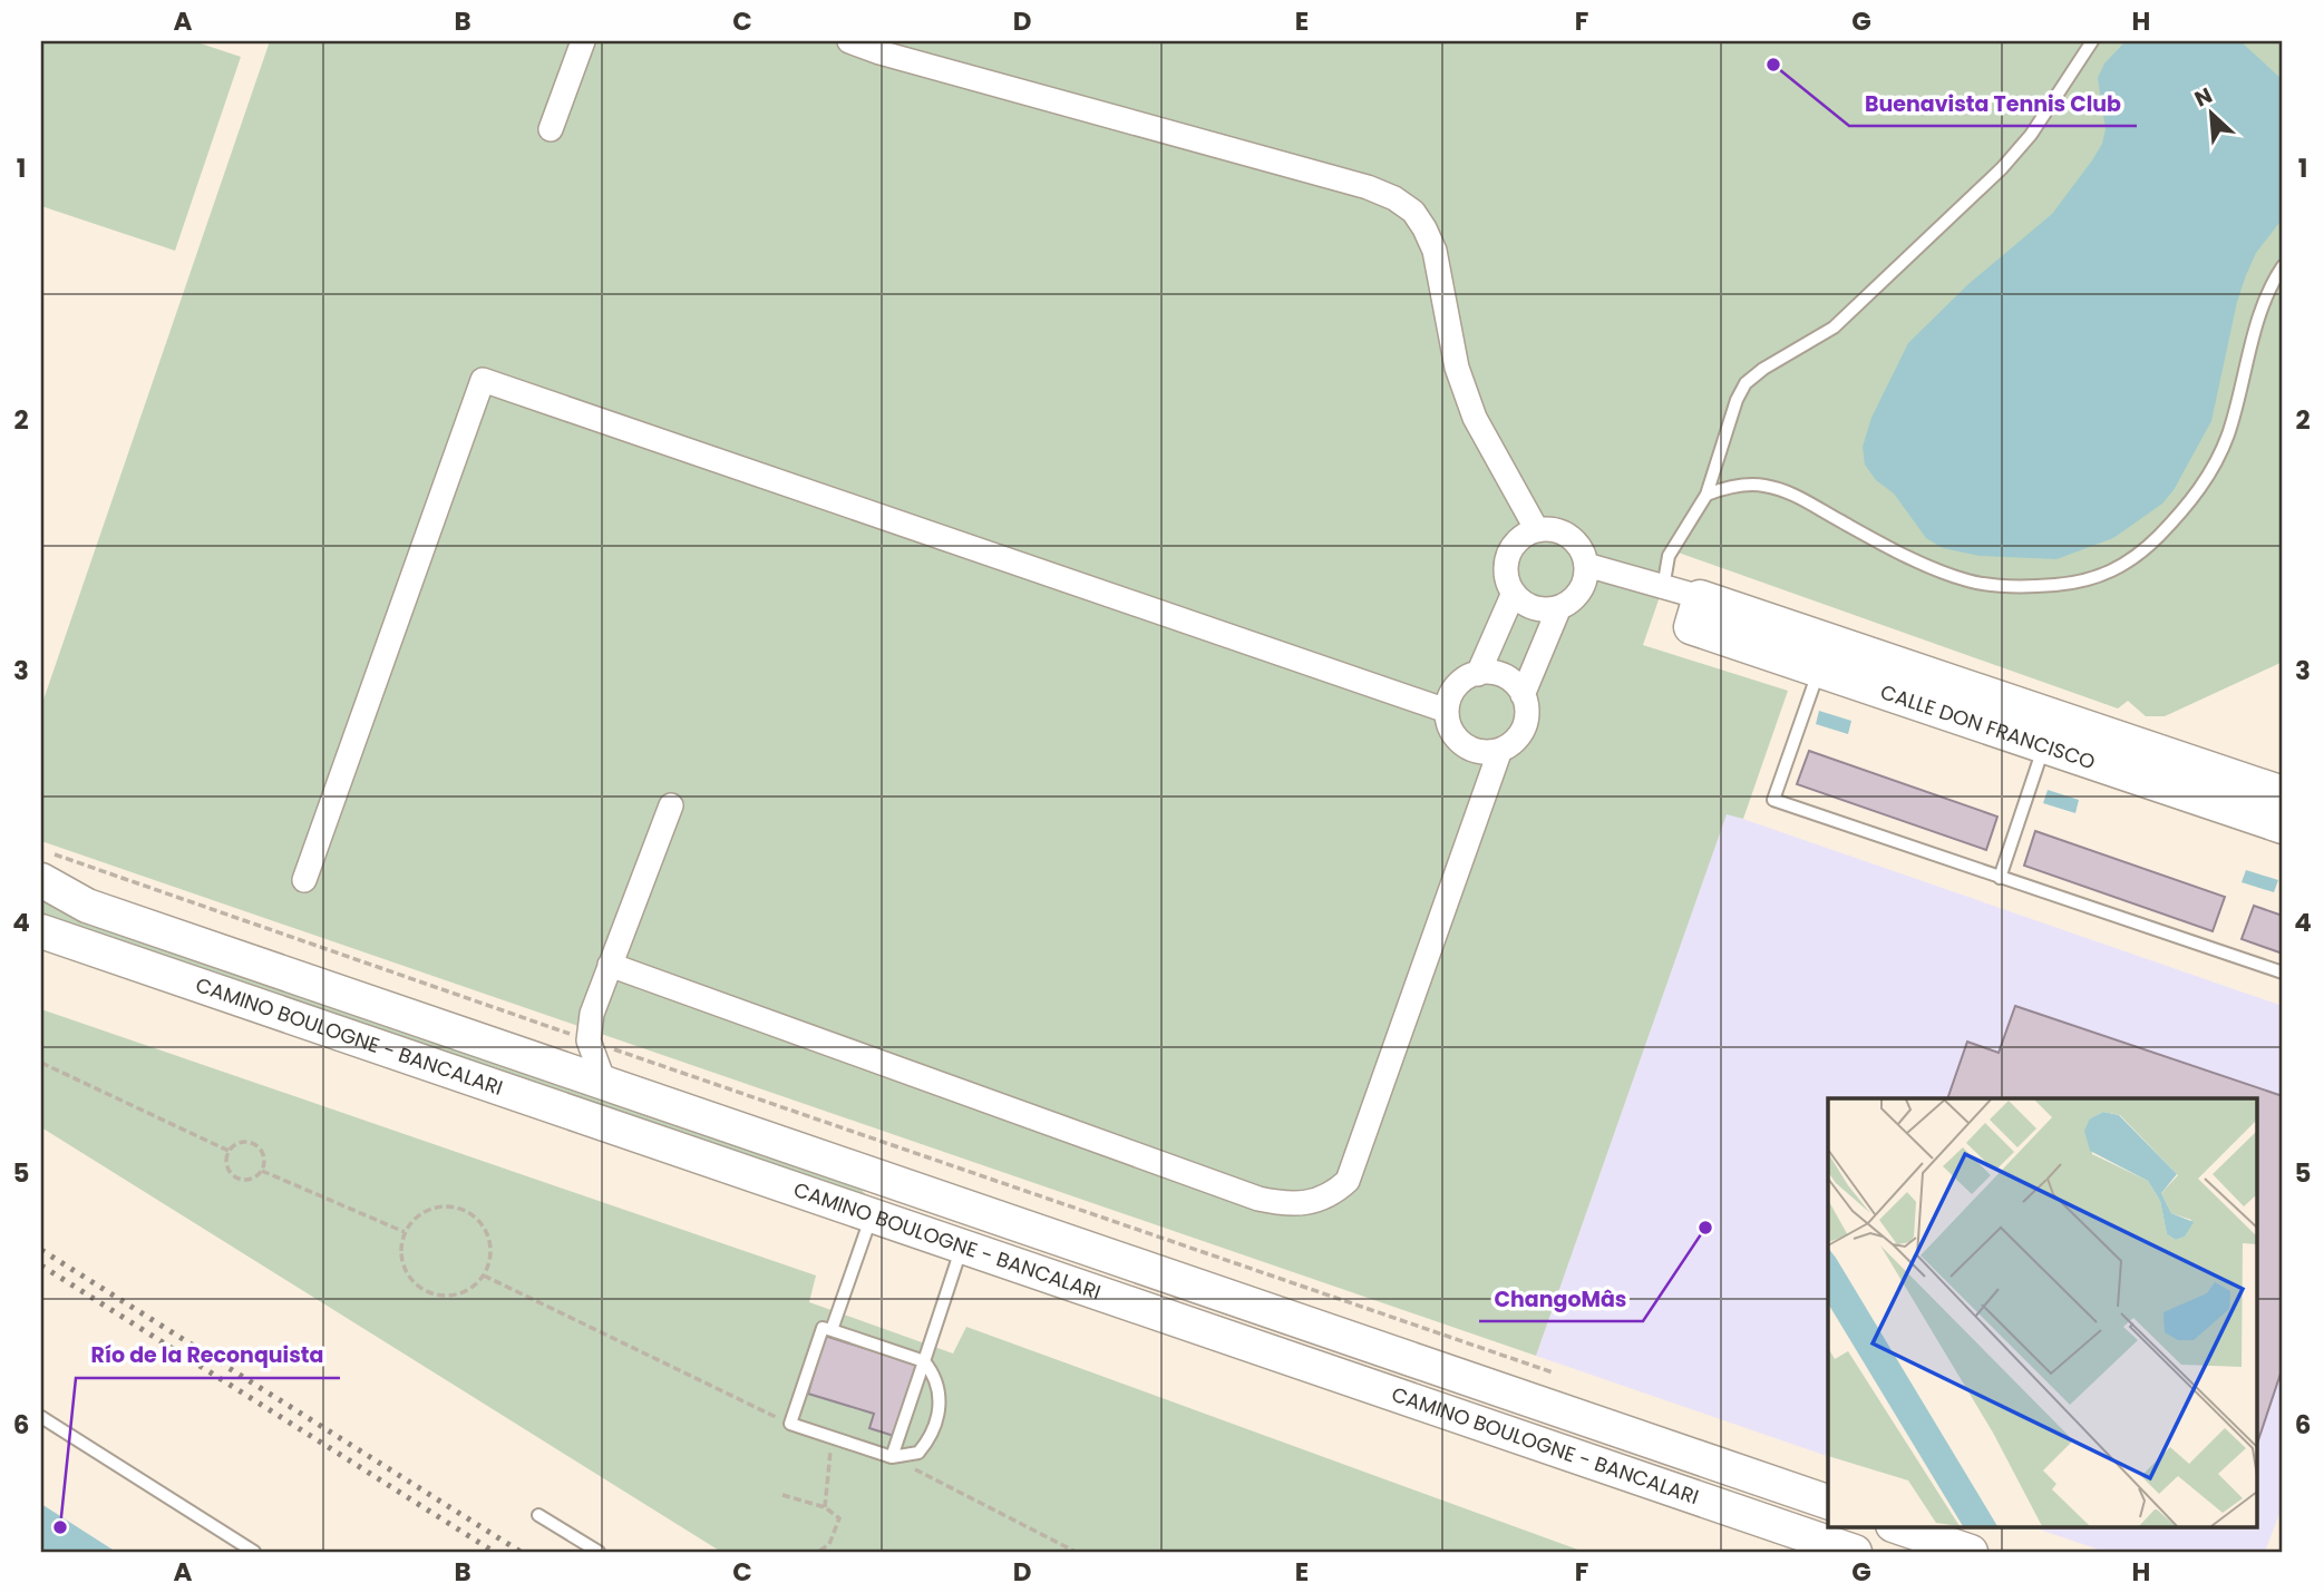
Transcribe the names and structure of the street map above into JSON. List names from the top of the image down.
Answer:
{
  "streets": {
    "main road": ["CALLE DON FRANCISCO", "CAMINO BOULOGNE - BANCALARI"]
  },
  "places": ["Buenavista Tennis Club", "ChangoMâs", "Río de la Reconquista"],
  "north": "top left",
  "grid": {
    "columns": [
      "A",
      "B",
      "C",
      "D",
      "E",
      "F",
      "G",
      "H"
    ],
    "rows": [
      "1",
      "2",
      "3",
      "4",
      "5",
      "6"
    ]
  }
}
